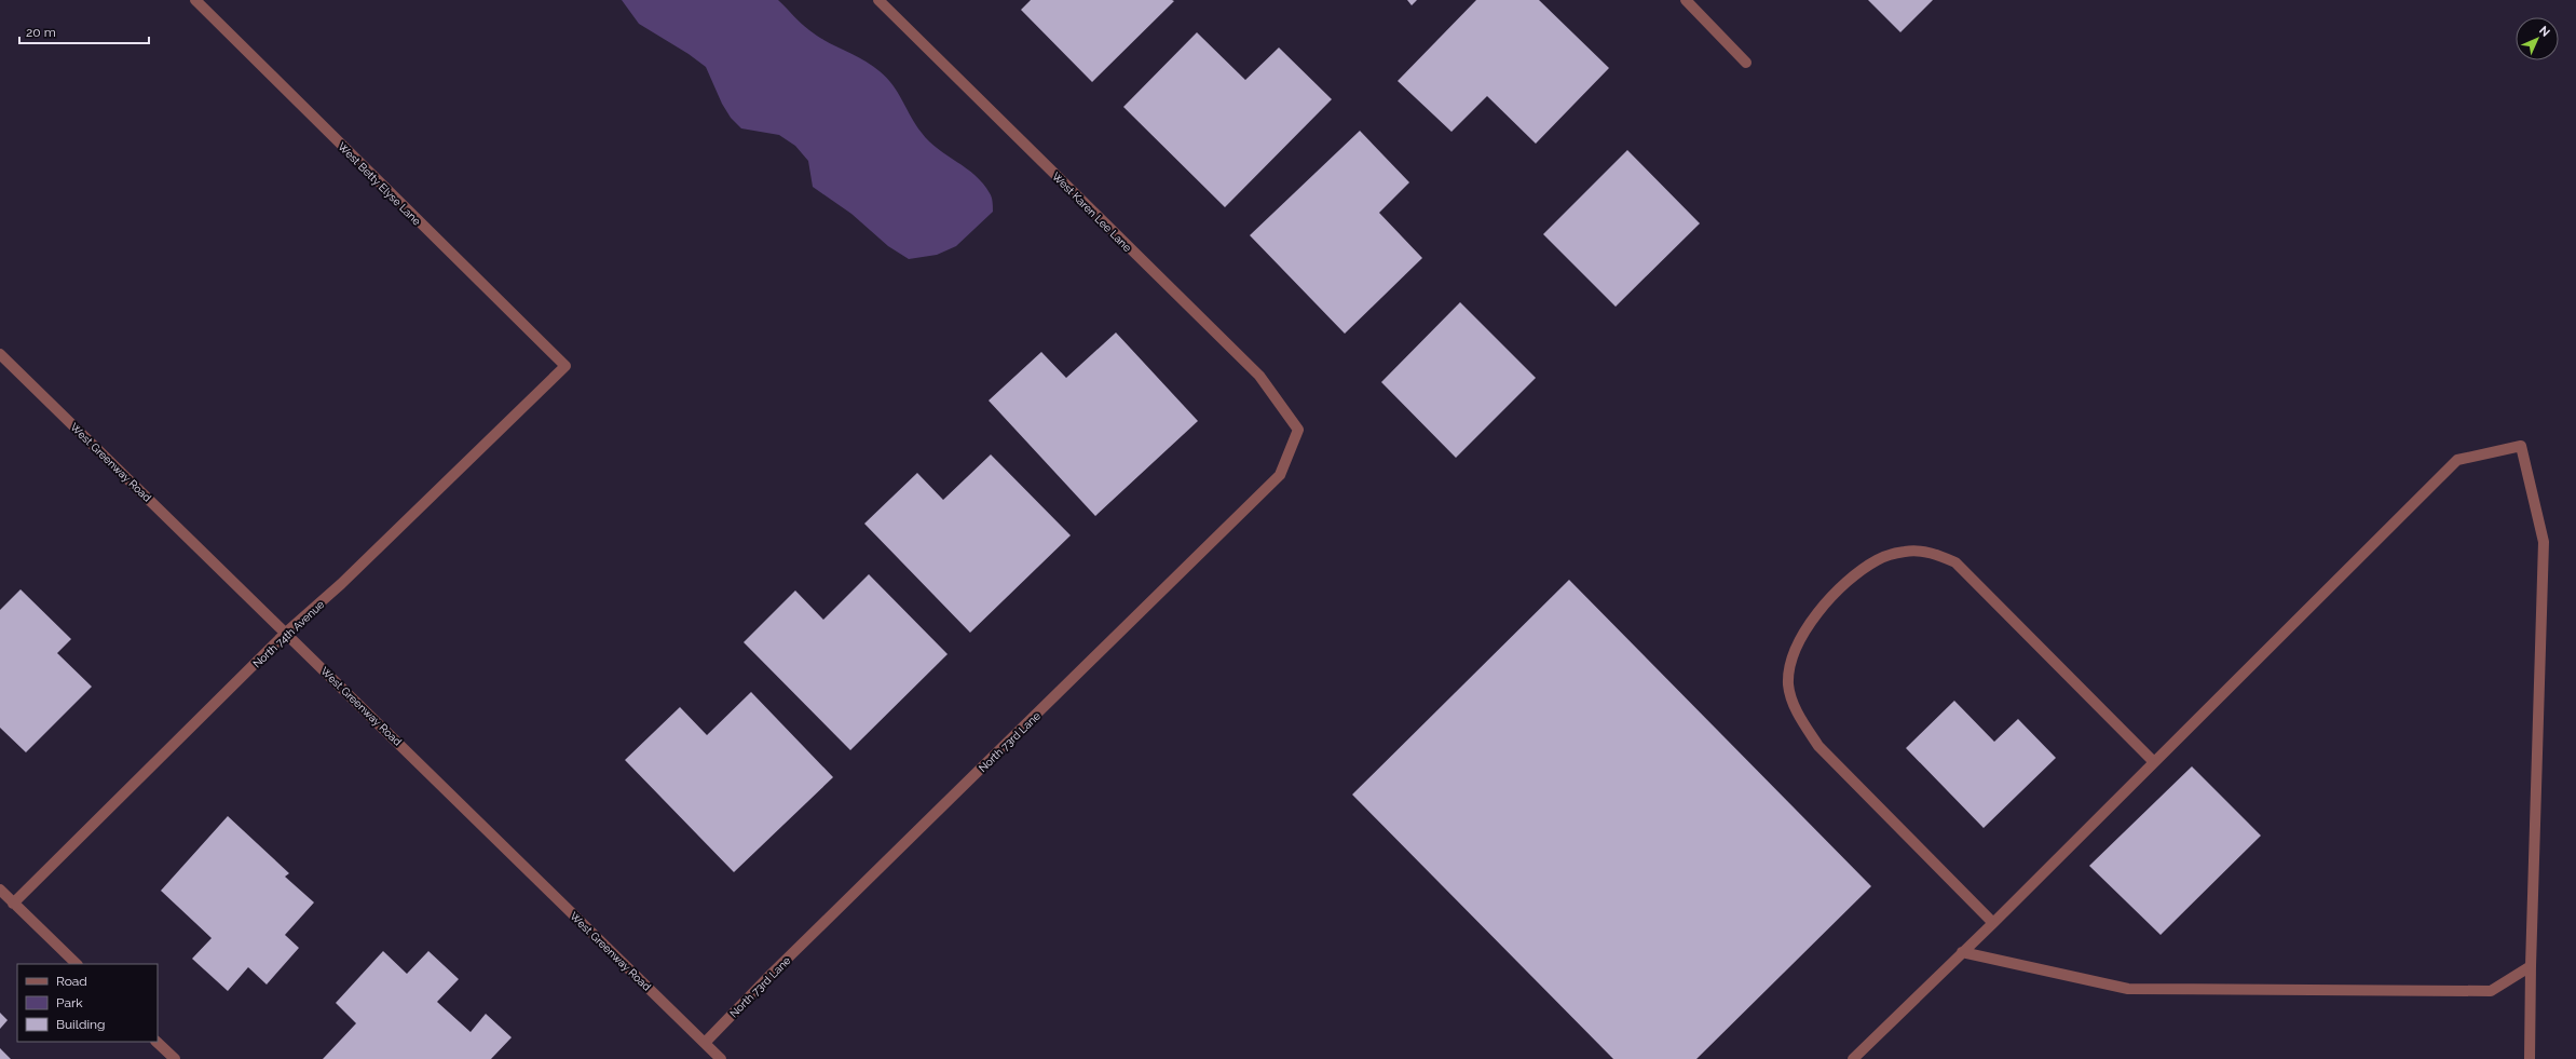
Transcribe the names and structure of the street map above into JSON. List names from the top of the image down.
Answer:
{
  "streets": {
    "street": [
      "West Betty Elyse Lane",
      "West Karen Lee Lane",
      "West Greenway Road",
      "North 74th Avenue",
      "North 73rd Lane"
    ]
  },
  "crossings": [
    ["West Betty Elyse Lane", "North 74th Avenue"],
    ["West Karen Lee Lane", "North 73rd Lane"],
    ["West Greenway Road", "North 74th Avenue"],
    ["West Greenway Road", "North 73rd Lane"]
  ],
  "legend": ["Road", "Park", "Building"],
  "scale_bar": "20 m",
  "north": "top right"
}
